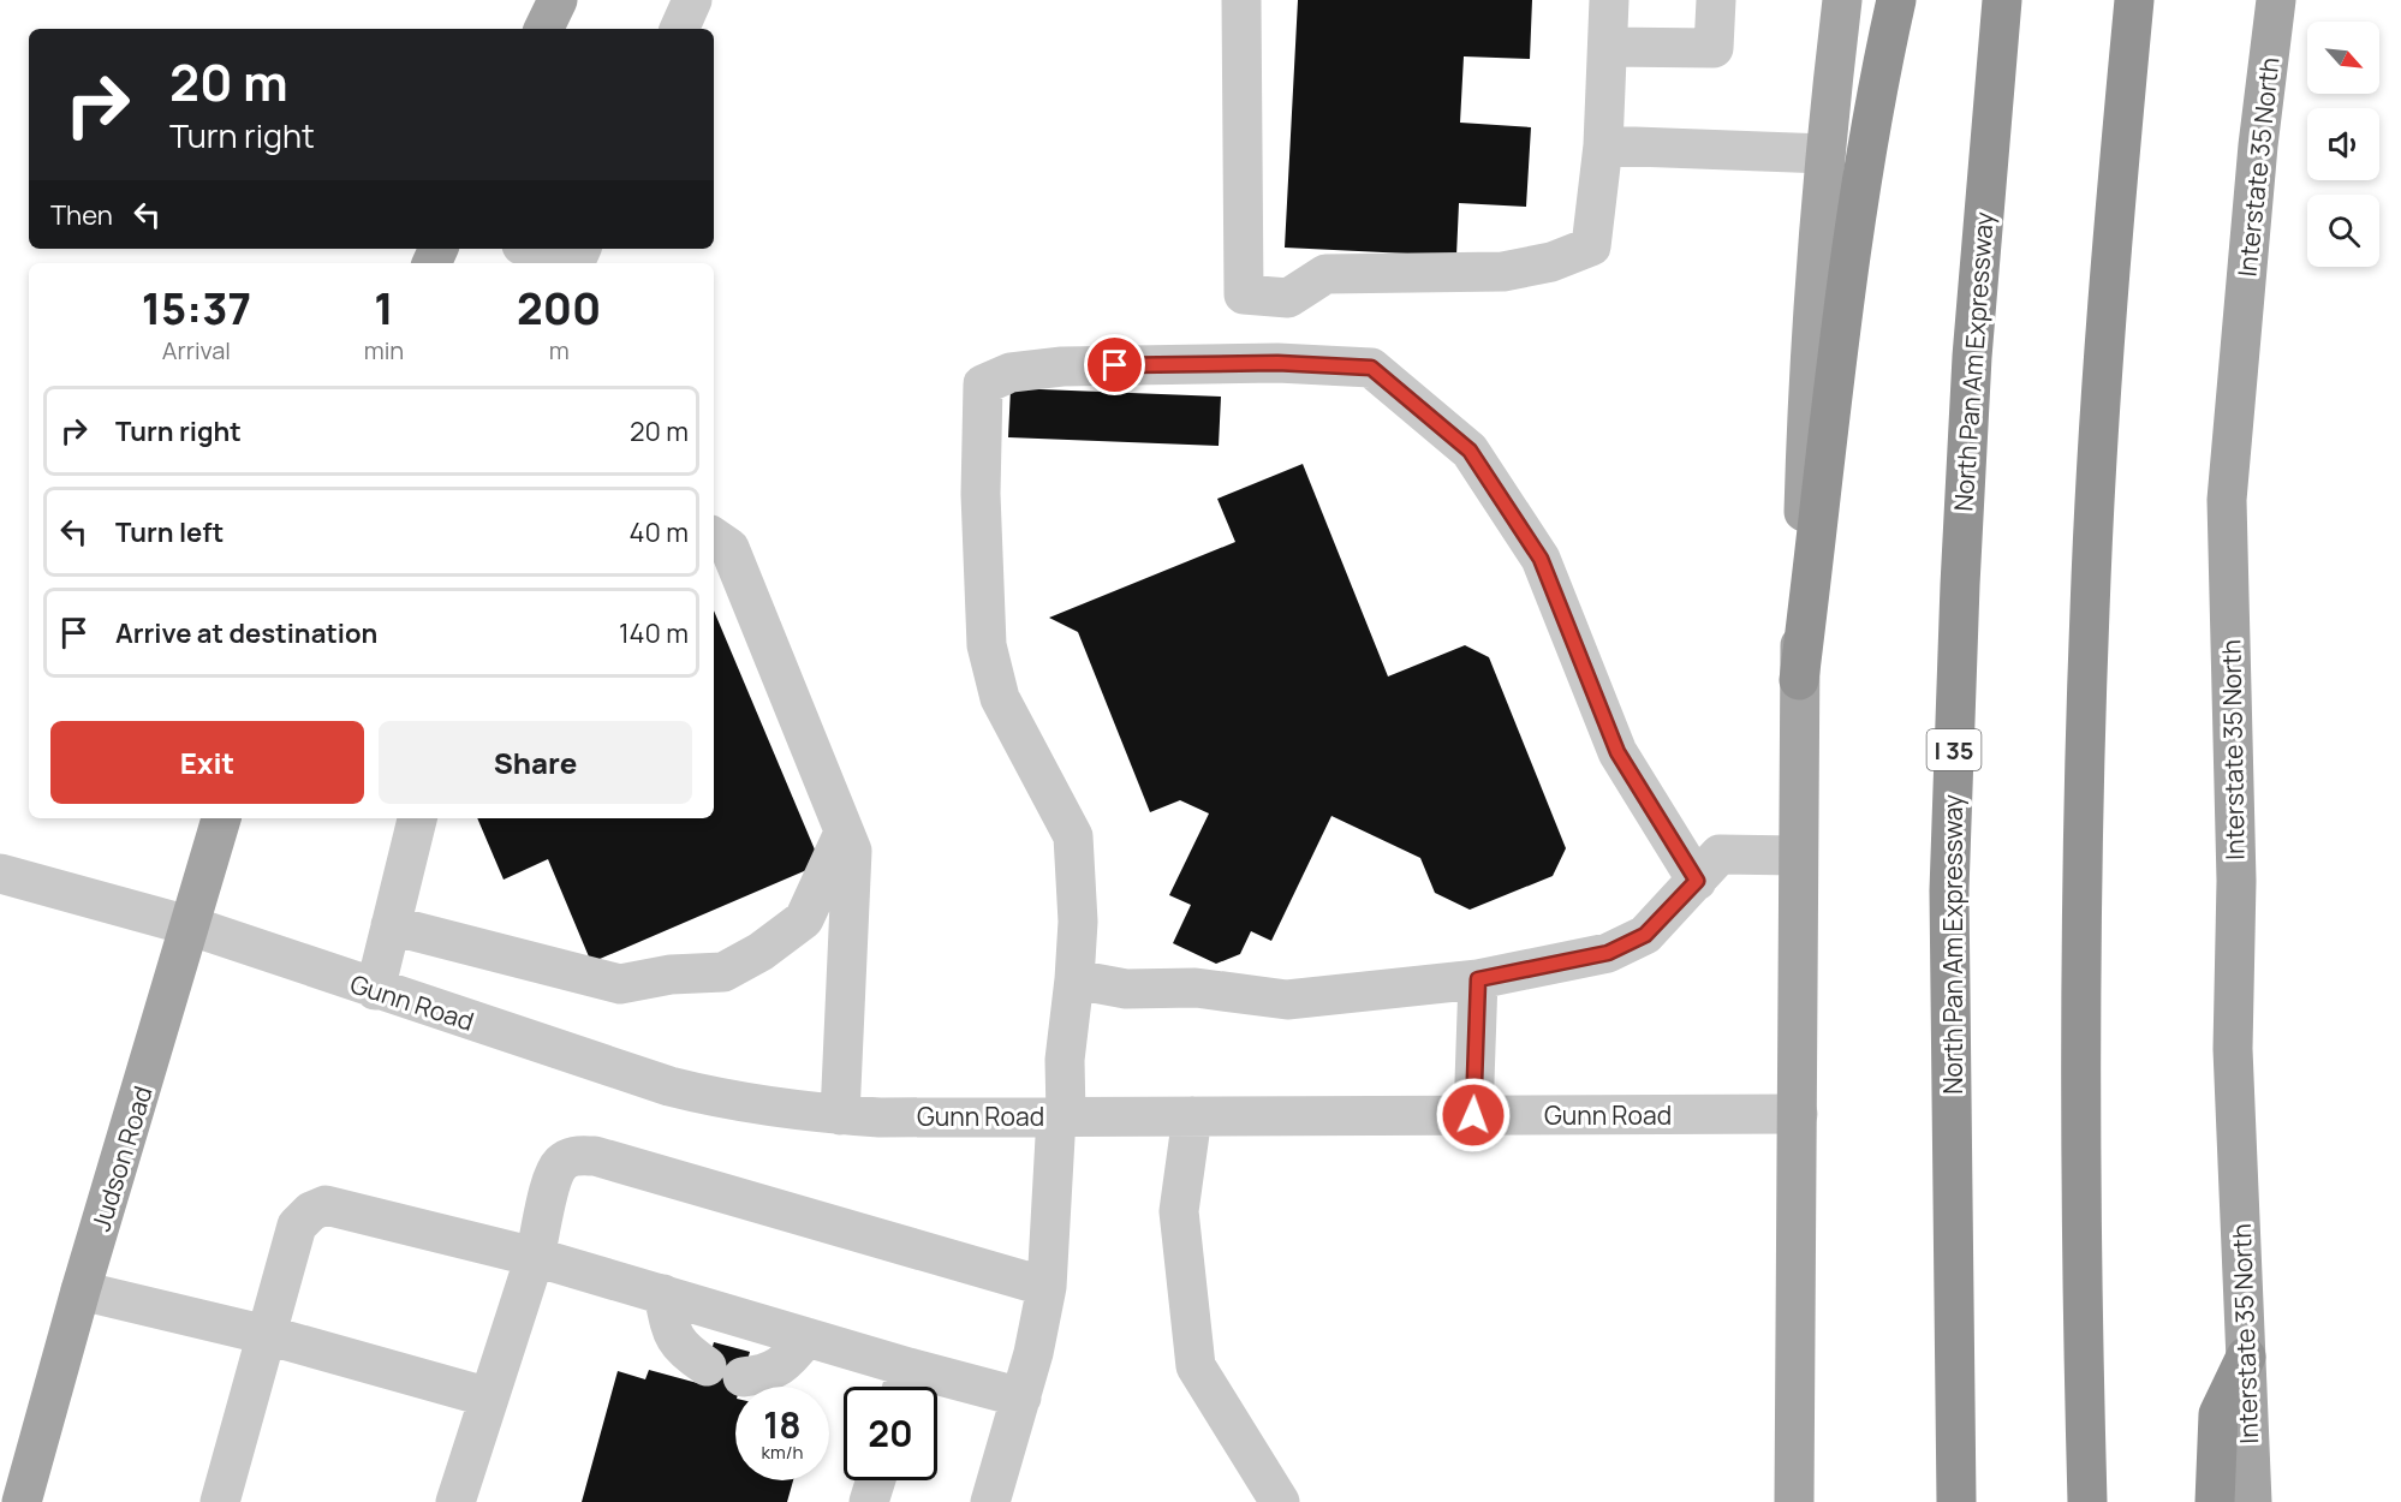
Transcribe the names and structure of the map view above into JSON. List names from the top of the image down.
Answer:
{
  "streets": {
    "highway": ["North Pan Am Expressway", "I 35"],
    "main road": ["Interstate 35 North", "Judson Road"],
    "street": ["Gunn Road"]
  },
  "crossings": [
    ["Gunn Road", "Judson Road"]
  ],
  "north": "bottom right",
  "page": {
    "turn": ["20 m", "Turn right"],
    "then": "Then",
    "eta": [
      "15:37",
      "Arrival",
      "1",
      "min",
      "200",
      "m"
    ],
    "list": [
      {
        "name": "Turn right",
        "value": "20 m"
      },
      {
        "name": "Turn left",
        "value": "40 m"
      },
      {
        "name": "Arrive at destination",
        "value": "140 m"
      }
    ],
    "buttons": ["Exit", "Share"],
    "speed": "18 km/h",
    "limit": "20"
  }
}
